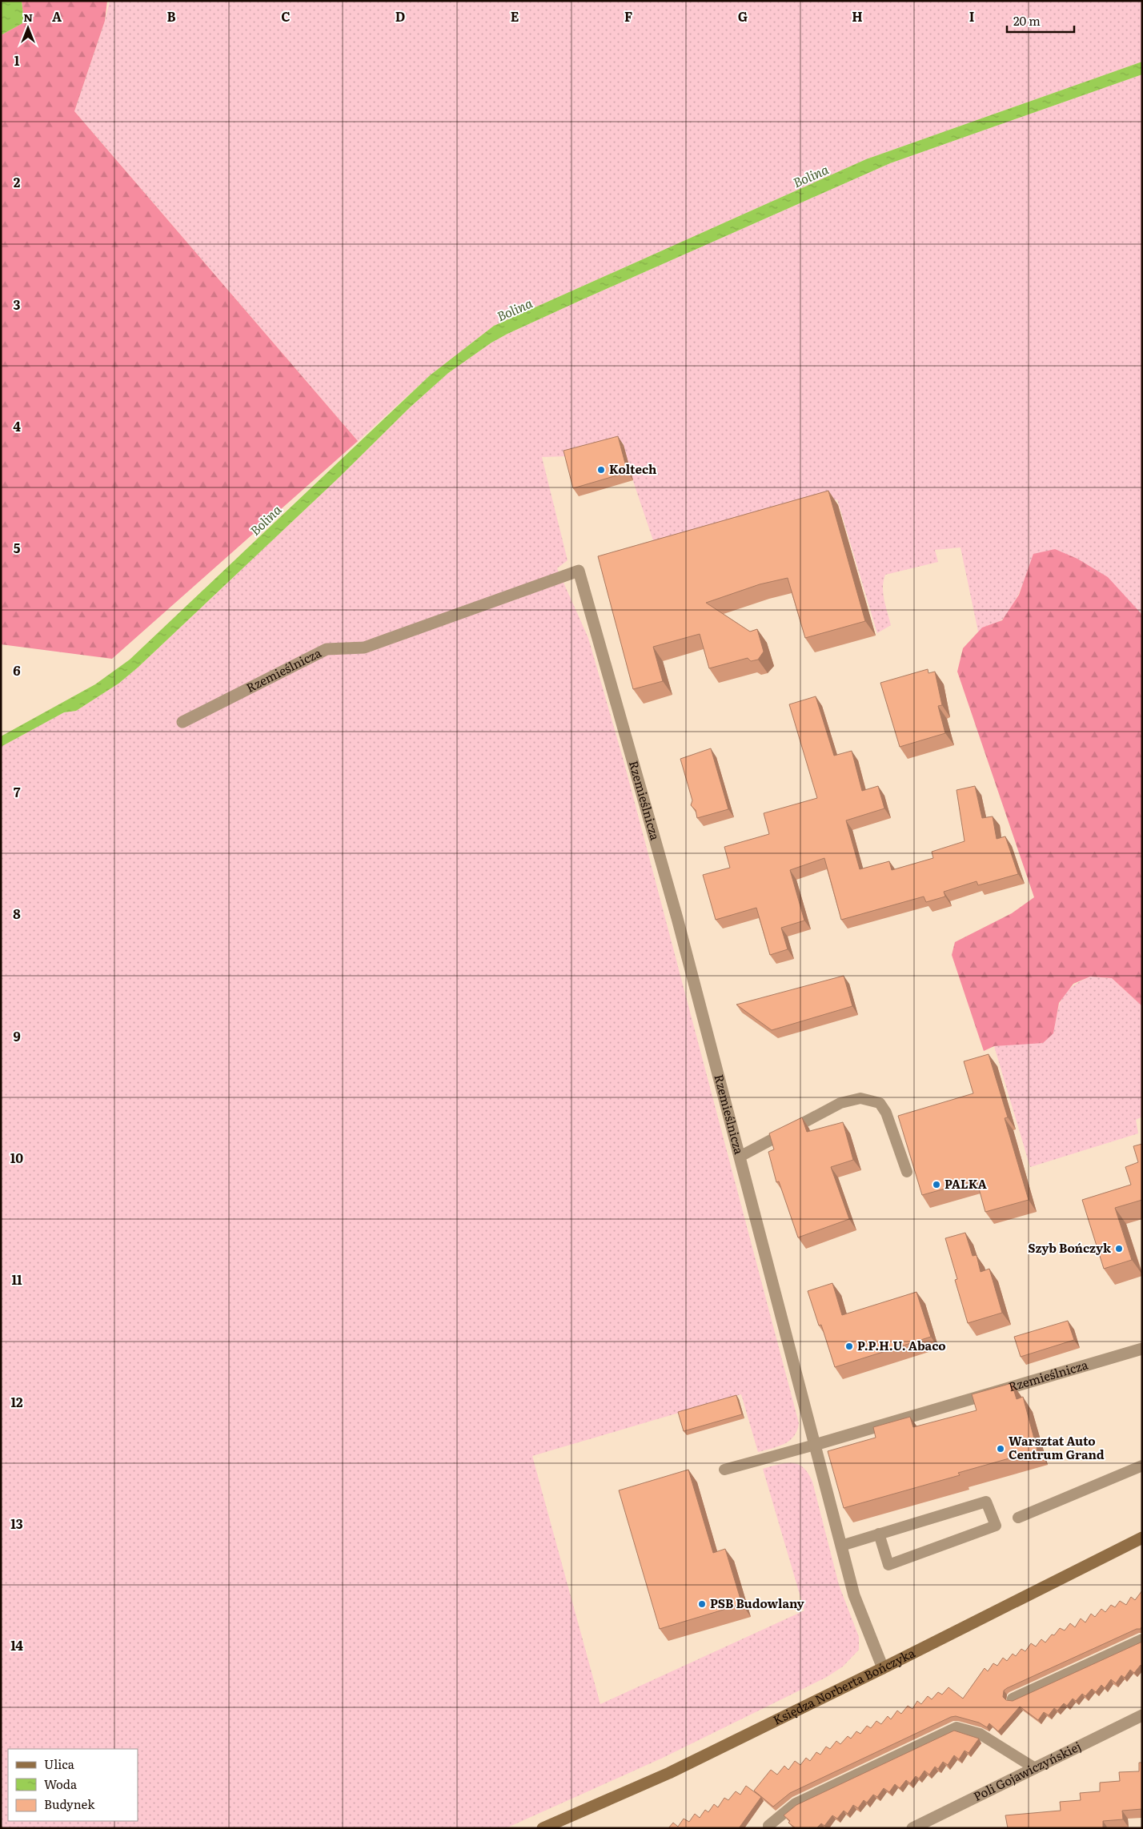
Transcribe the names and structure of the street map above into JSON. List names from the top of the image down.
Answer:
{
  "streets": {
    "street": ["Rzemieślnicza", "Księdza Norberta Bończyka", "Poli Gojawiczyńskiej"]
  },
  "crossings": [
    ["Rzemieślnicza", "Księdza Norberta Bończyka"]
  ],
  "water": ["Bolina"],
  "places": [
    "Koltech",
    "PALKA",
    "Szyb Bończyk",
    "P.P.H.U. Abaco",
    "Warsztat Auto Centrum Grand",
    "PSB Budowlany"
  ],
  "legend": ["Ulica", "Woda", "Budynek"],
  "scale_bar": "20 m",
  "north": "top",
  "grid": {
    "columns": [
      "A",
      "B",
      "C",
      "D",
      "E",
      "F",
      "G",
      "H",
      "I"
    ],
    "rows": [
      "1",
      "2",
      "3",
      "4",
      "5",
      "6",
      "7",
      "8",
      "9",
      "10",
      "11",
      "12",
      "13",
      "14"
    ]
  }
}
